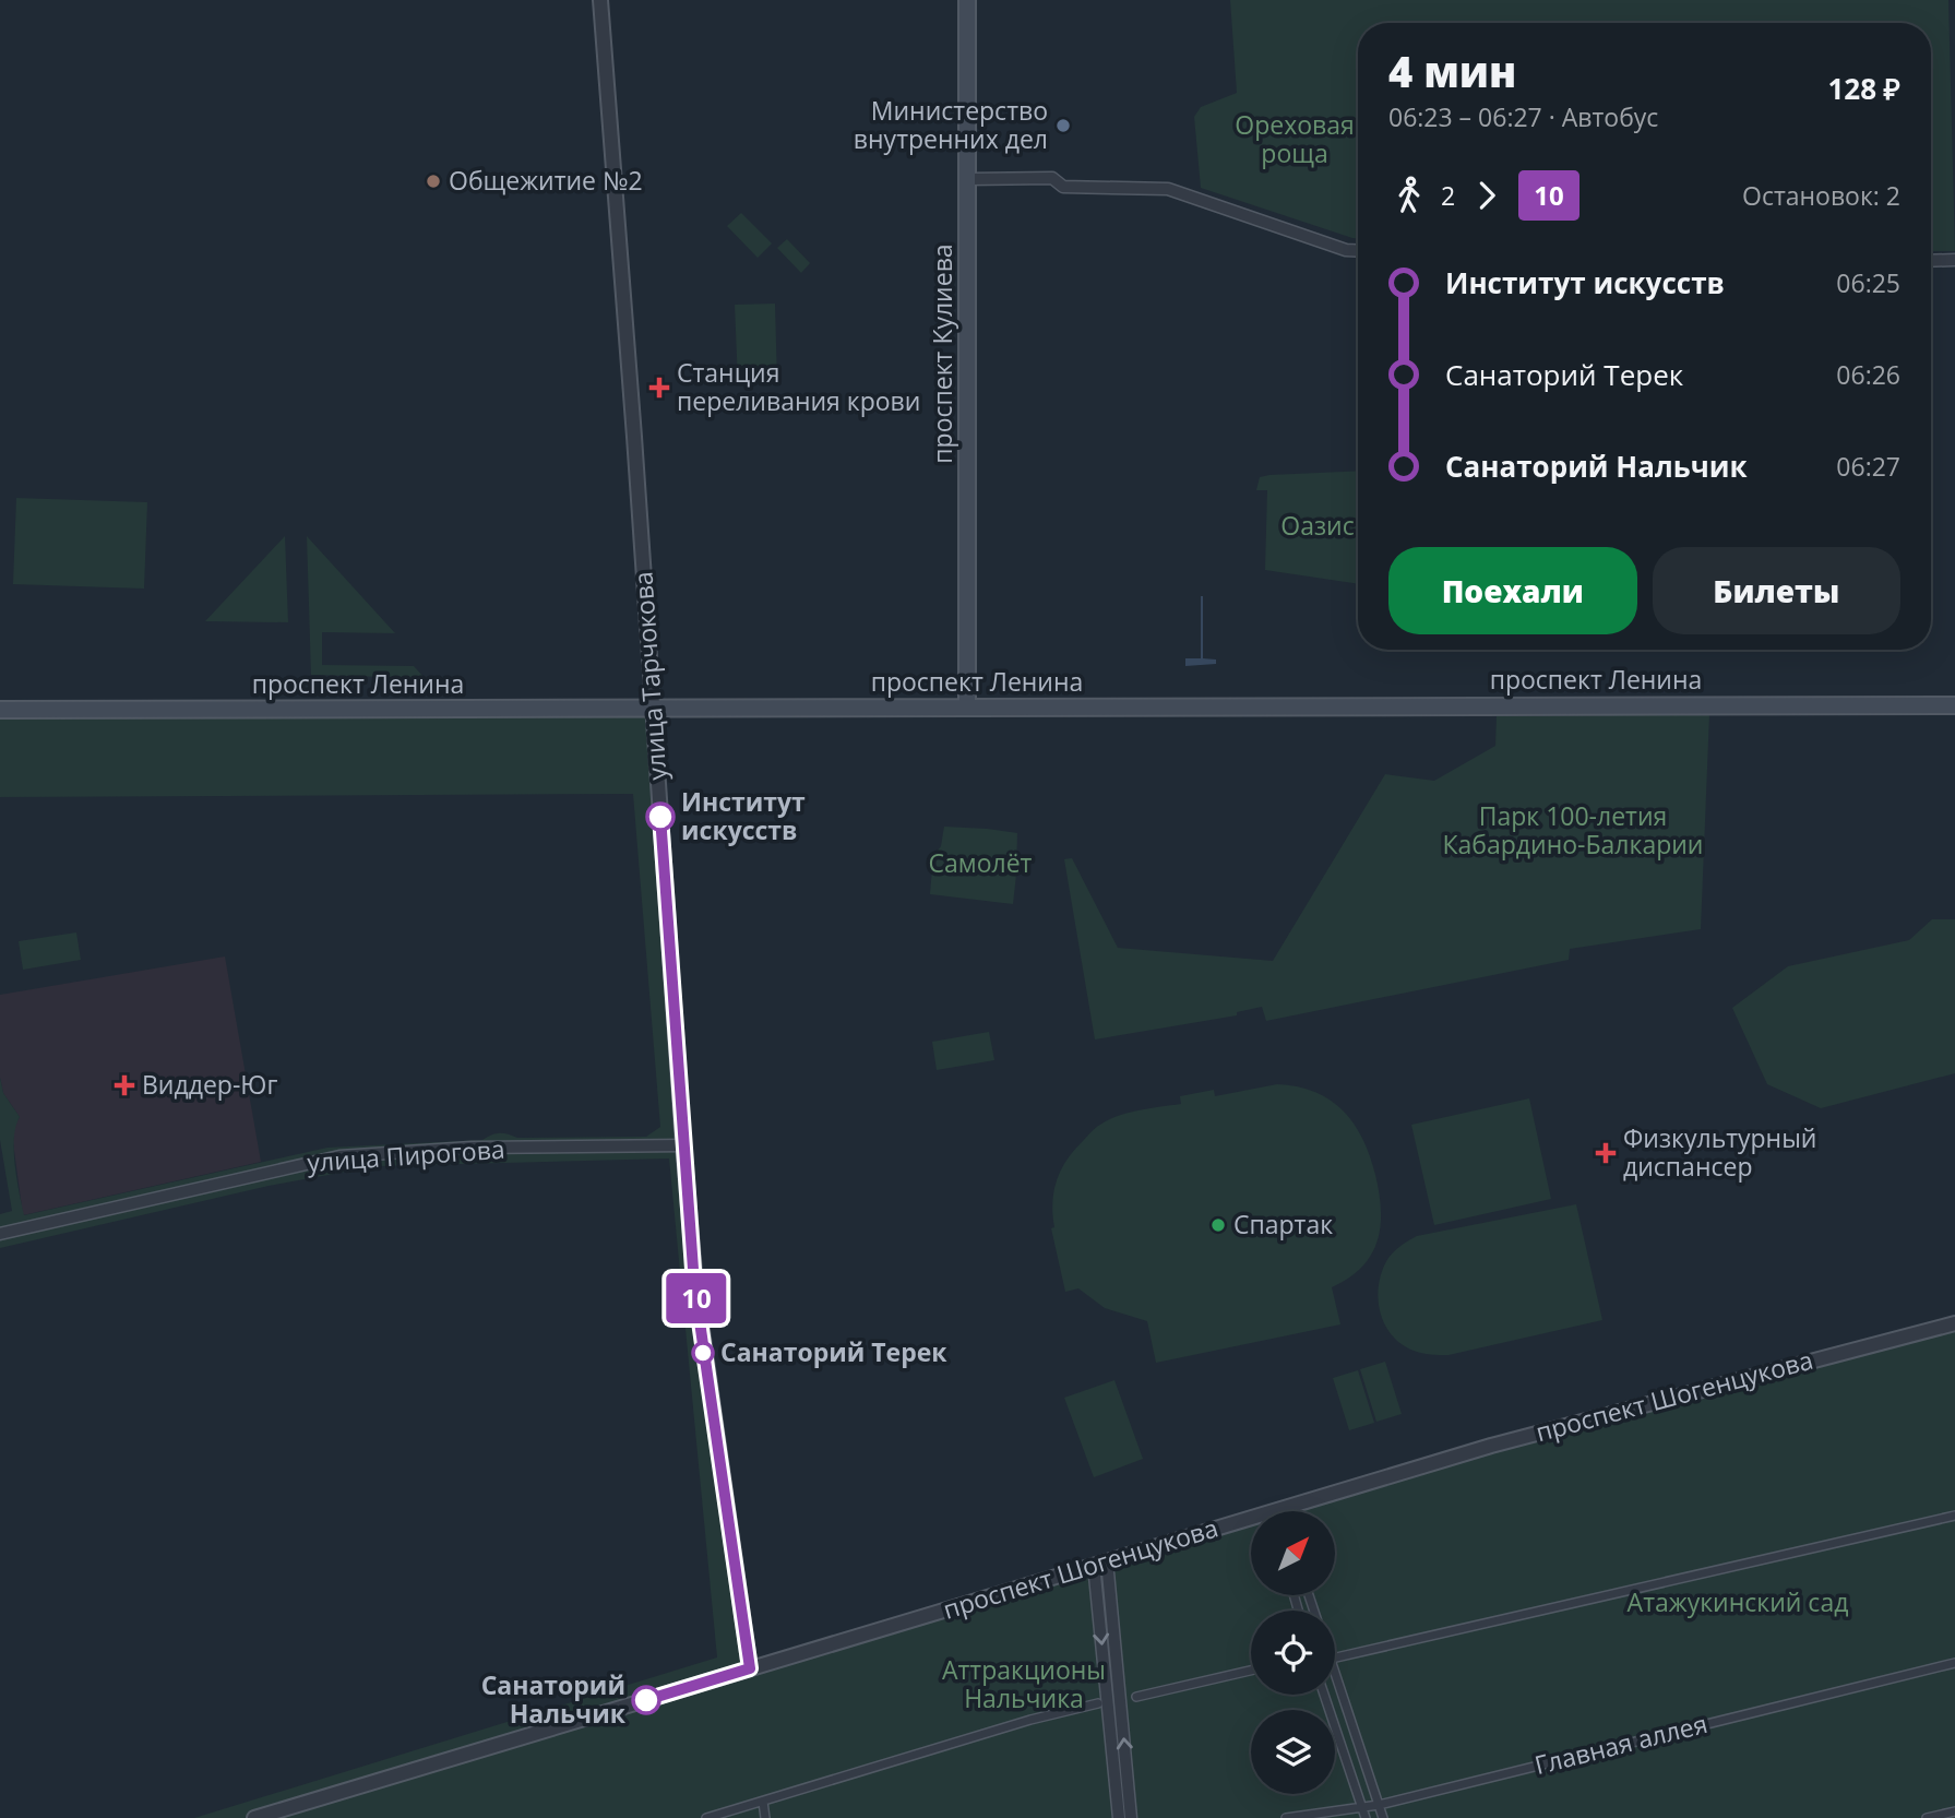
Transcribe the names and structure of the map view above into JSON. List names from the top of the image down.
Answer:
{
  "streets": {
    "main road": ["проспект Кулиева", "проспект Ленина"],
    "street": [
      "улица Тарчокова",
      "улица Пирогова",
      "проспект Шогенцукова",
      "Главная аллея"
    ]
  },
  "crossings": [
    ["проспект Кулиева", "проспект Ленина"],
    ["улица Тарчокова", "проспект Ленина"],
    ["улица Тарчокова", "улица Пирогова"],
    ["улица Тарчокова", "проспект Шогенцукова"]
  ],
  "parks": [
    "Ореховая роща",
    "Оазис",
    "Парк 100-летия Кабардино-Балкарии",
    "Самолёт",
    "Атажукинский сад",
    "Аттракционы Нальчика"
  ],
  "places": {
    "other": [
      "Министерство внутренних дел",
      "Общежитие №2",
      "Институт искусств",
      "Спартак",
      "Санаторий Терек",
      "Санаторий Нальчик"
    ],
    "health": ["Станция переливания крови", "Виддер-Юг", "Физкультурный диспансер"]
  },
  "lines": ["bus line 10"],
  "north": "top right",
  "page": {
    "on_map": "10",
    "heading": ["4 мин", "06:23 – 06:27 · Автобус", "128 ₽"],
    "legs": ["2", "10", "Остановок: 2"],
    "list": [
      {
        "name": "Институт искусств",
        "value": "06:25"
      },
      {
        "name": "Санаторий Терек",
        "value": "06:26"
      },
      {
        "name": "Санаторий Нальчик",
        "value": "06:27"
      }
    ],
    "buttons": ["Поехали", "Билеты"]
  }
}
